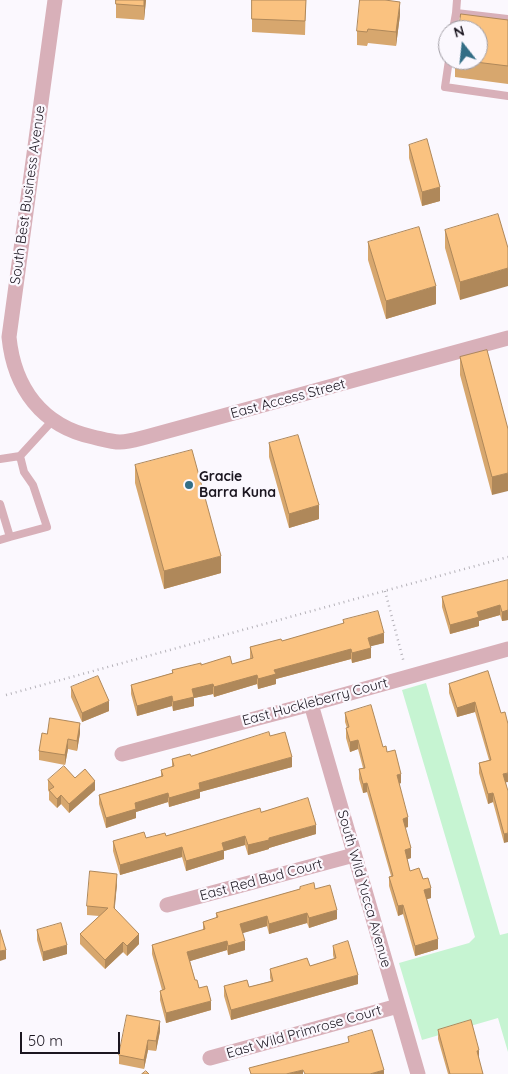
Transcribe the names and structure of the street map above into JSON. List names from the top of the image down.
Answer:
{
  "streets": {
    "street": [
      "South Best Business Avenue",
      "East Access Street",
      "East Huckleberry Court",
      "East Red Bud Court",
      "South Wild Yucca Avenue",
      "East Wild Primrose Court"
    ]
  },
  "crossings": [
    ["South Best Business Avenue", "East Access Street"],
    ["East Huckleberry Court", "South Wild Yucca Avenue"],
    ["East Red Bud Court", "South Wild Yucca Avenue"],
    ["South Wild Yucca Avenue", "East Wild Primrose Court"]
  ],
  "places": ["Gracie Barra Kuna"],
  "scale_bar": "50 m",
  "north": "top"
}
